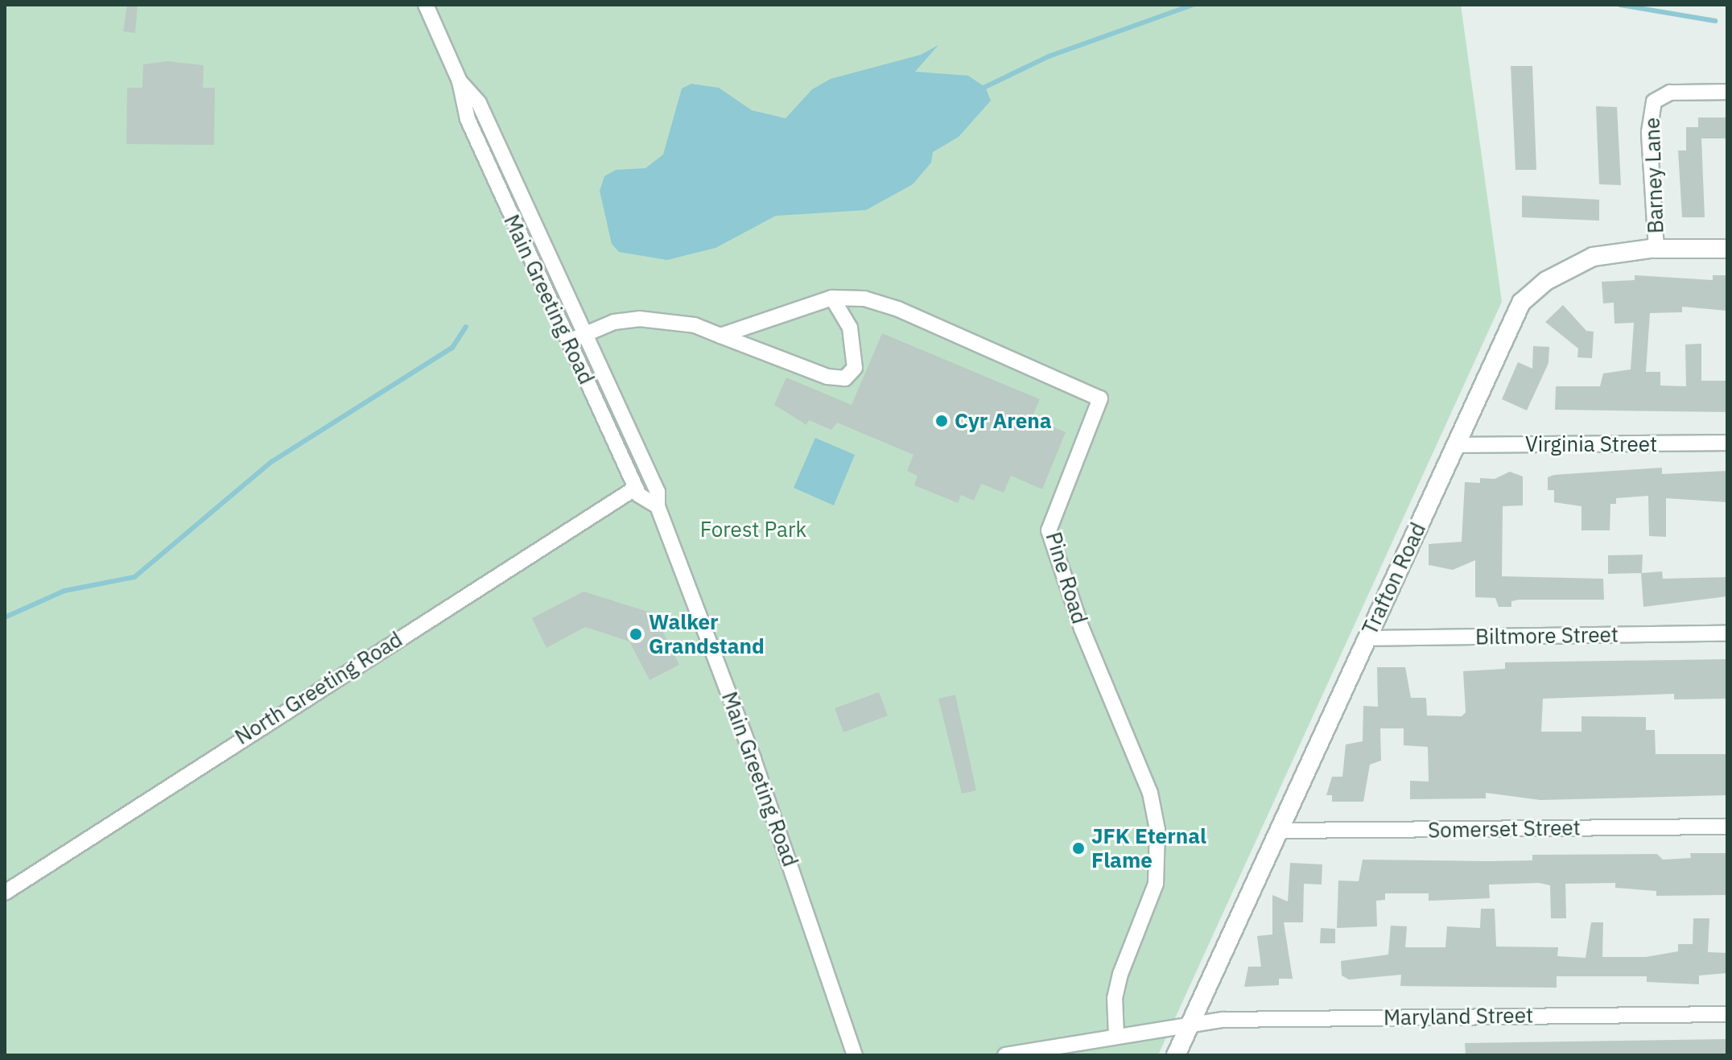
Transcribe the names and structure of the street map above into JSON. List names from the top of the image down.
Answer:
{
  "streets": {
    "street": [
      "Barney Lane",
      "Main Greeting Road",
      "Virginia Street",
      "Pine Road",
      "Trafton Road",
      "Biltmore Street",
      "North Greeting Road",
      "Somerset Street",
      "Maryland Street"
    ]
  },
  "crossings": [
    ["Barney Lane", "Trafton Road"],
    ["Main Greeting Road", "North Greeting Road"],
    ["Virginia Street", "Trafton Road"],
    ["Pine Road", "Maryland Street"],
    ["Trafton Road", "Biltmore Street"],
    ["Trafton Road", "Somerset Street"],
    ["Trafton Road", "Maryland Street"]
  ],
  "parks": ["Forest Park"],
  "places": ["Cyr Arena", "Walker Grandstand", "JFK Eternal Flame"]
}
